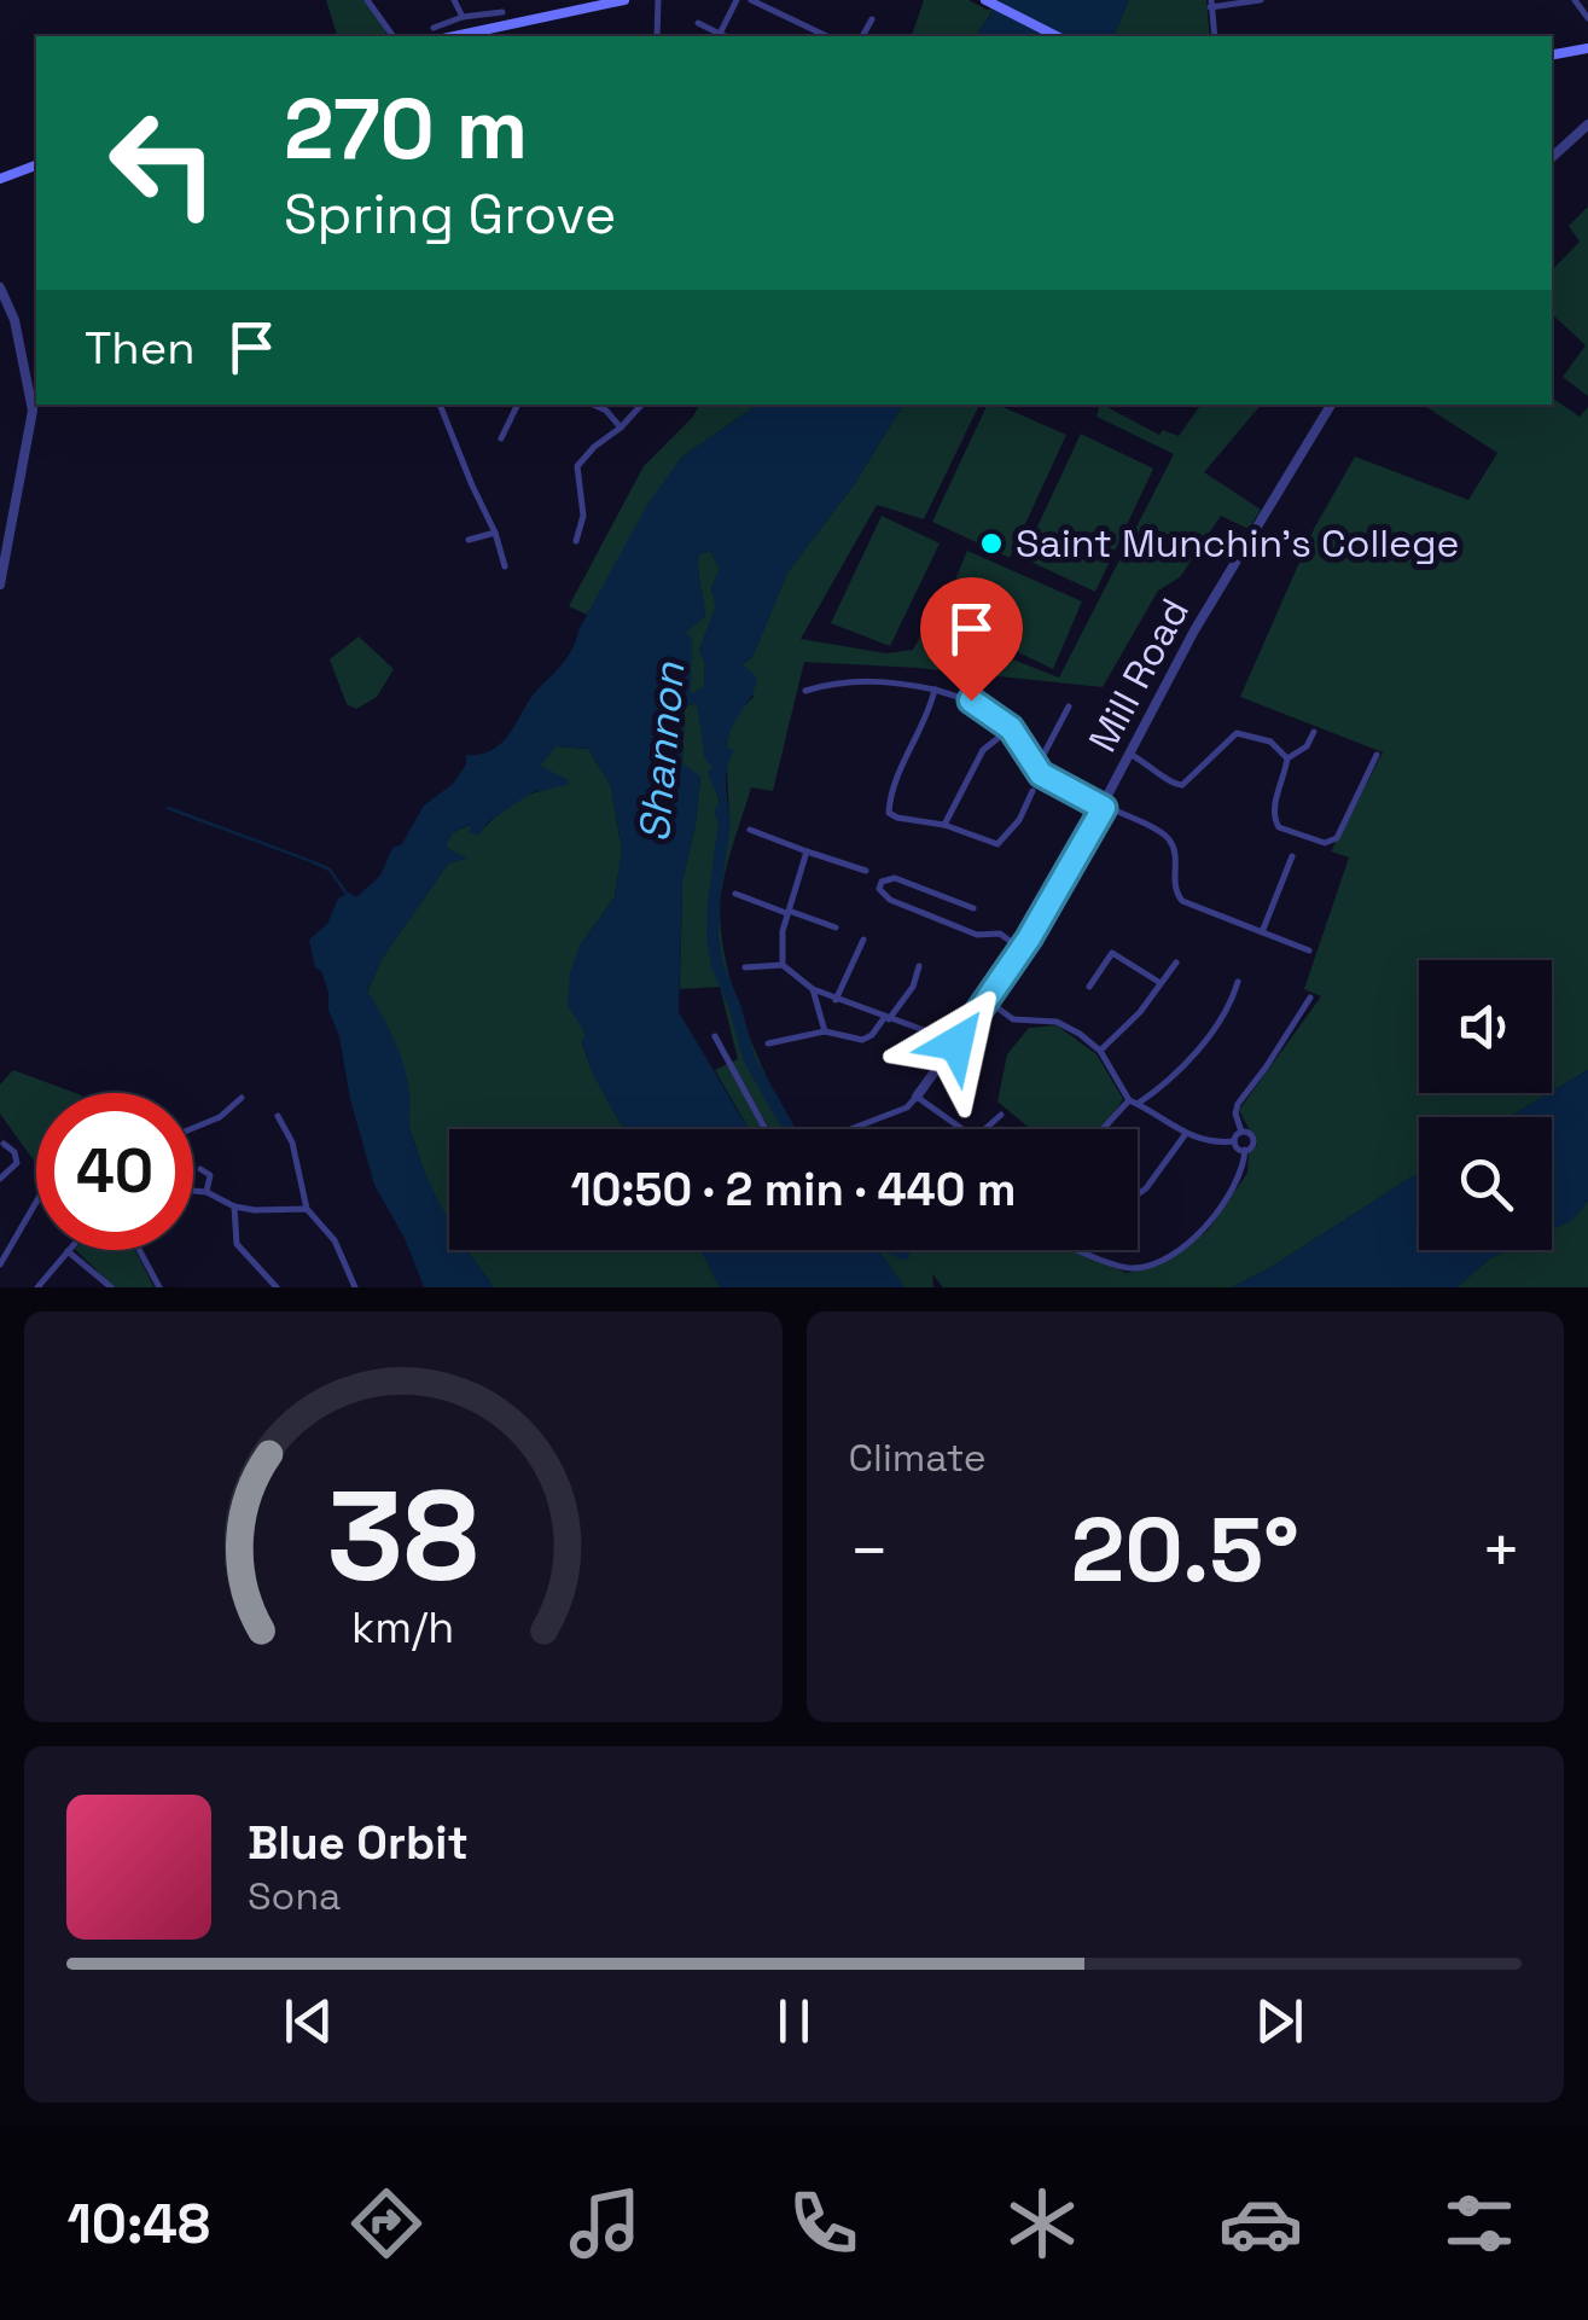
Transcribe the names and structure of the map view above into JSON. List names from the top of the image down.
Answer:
{
  "streets": {
    "street": ["Mill Road"]
  },
  "water": ["Shannon"],
  "places": ["Saint Munchin's College"],
  "page": {
    "turn": ["270 m", "Spring Grove"],
    "then": "Then",
    "limit": "40",
    "trip": "10:50 · 2 min · 440 m",
    "tile": "Climate",
    "heat": ["−", "20.5°", "+"],
    "song": ["Blue Orbit", "Sona"],
    "tabs": "10:48",
    "gauge": ["38", "km/h"]
  }
}
